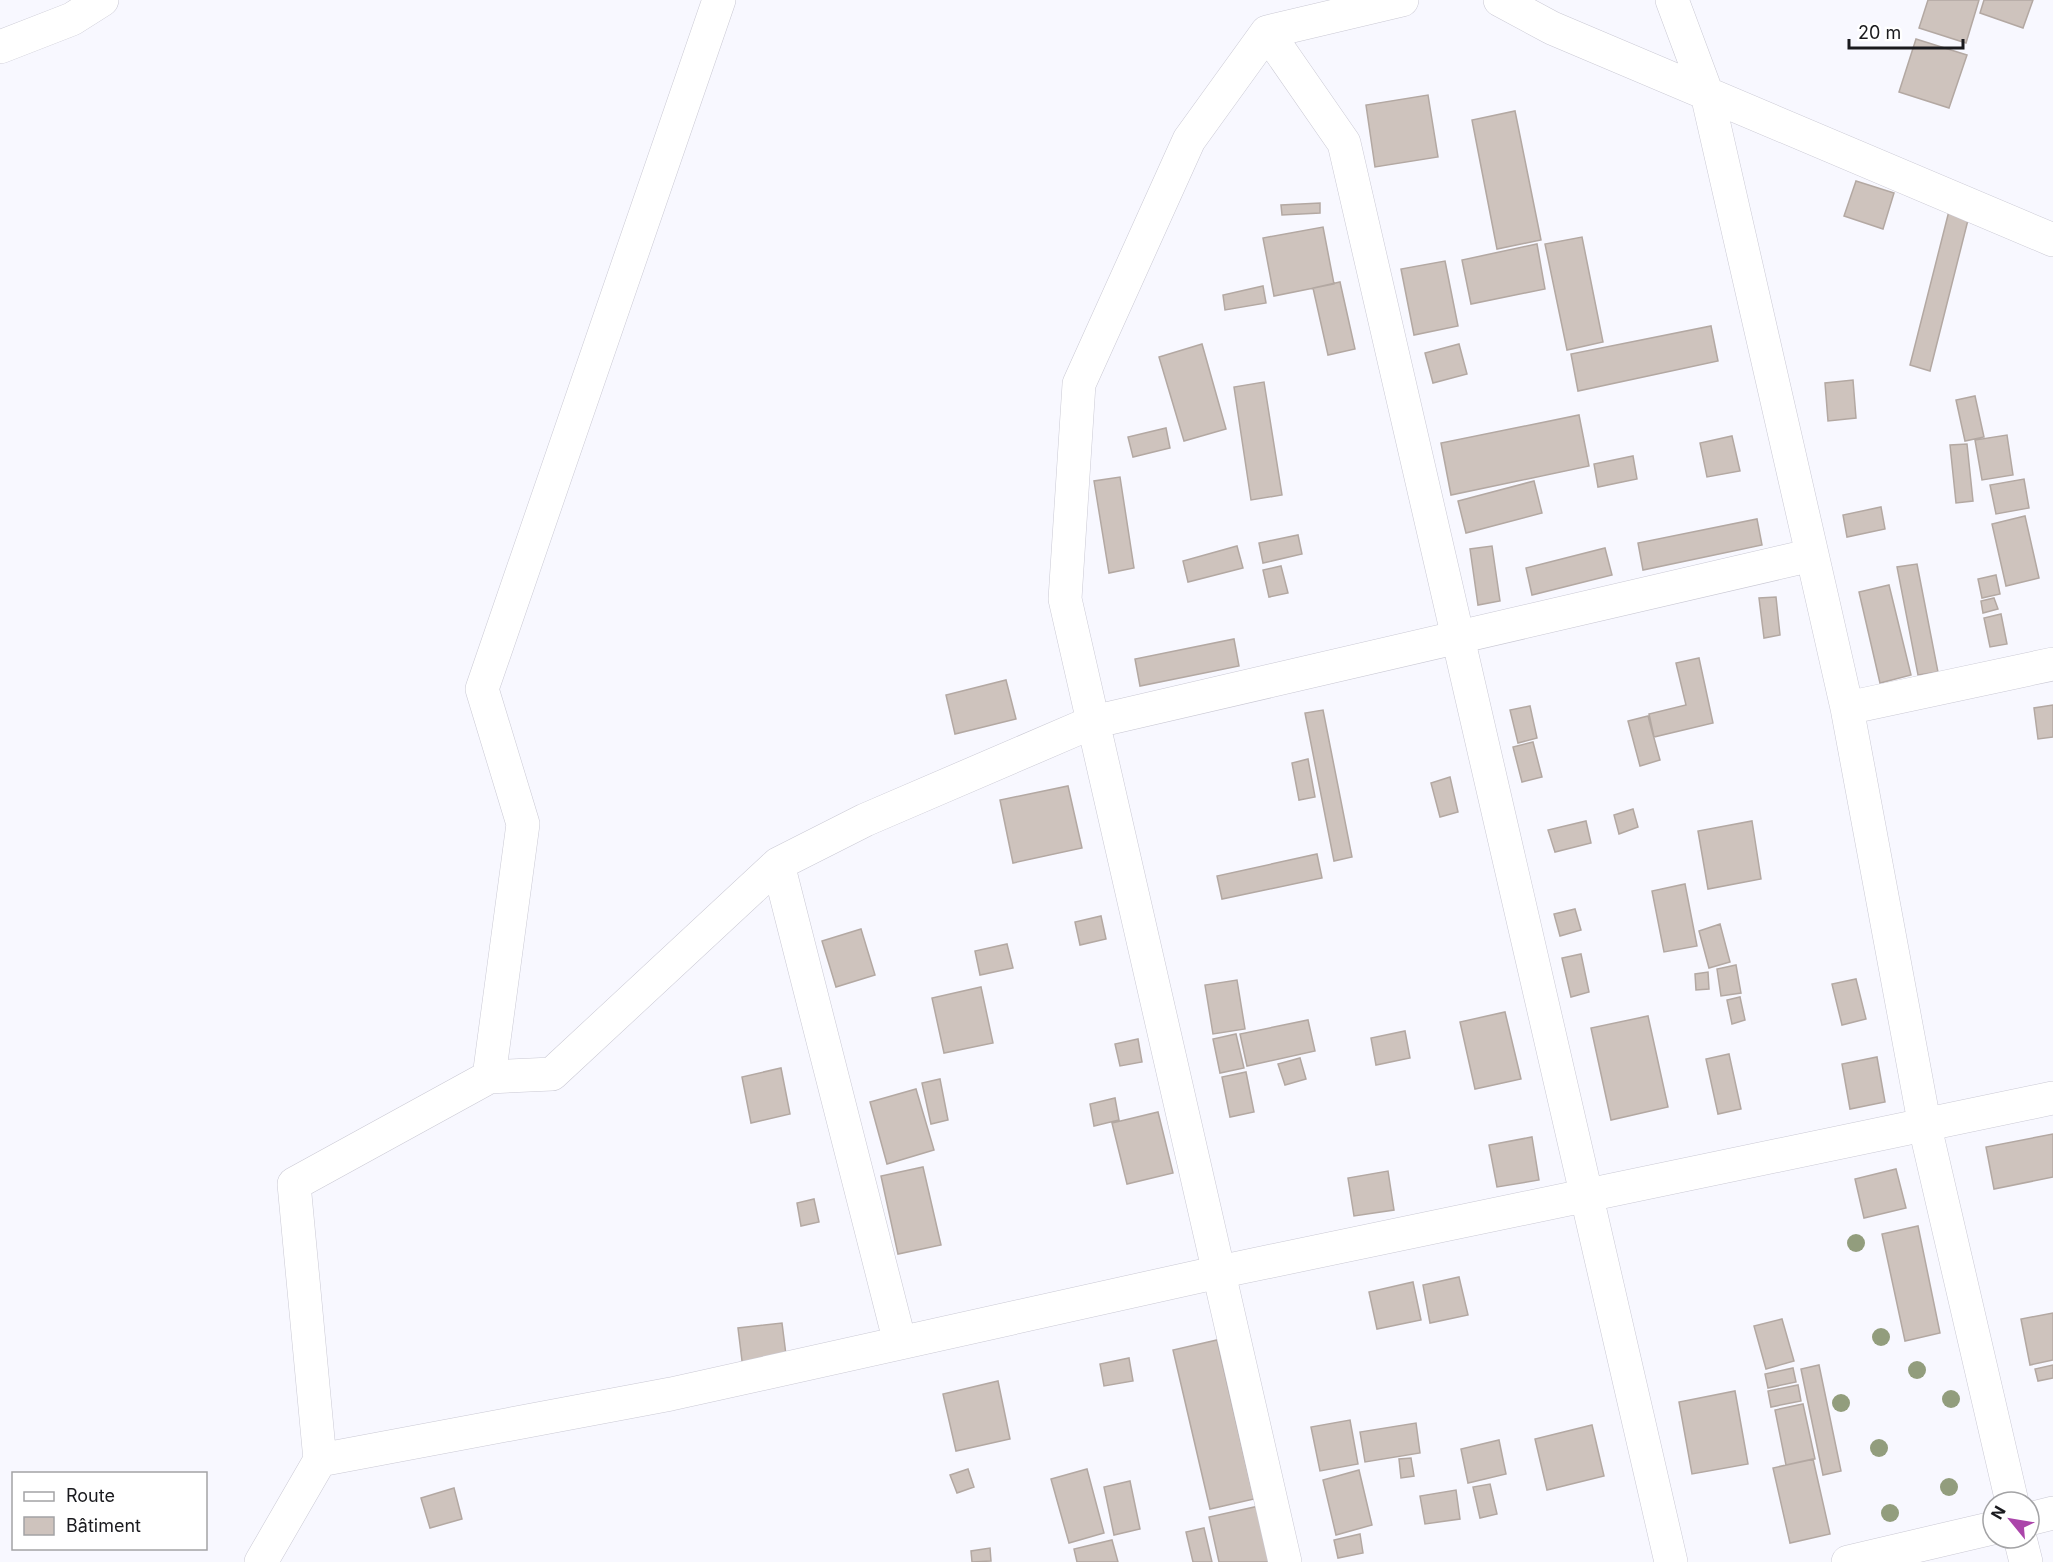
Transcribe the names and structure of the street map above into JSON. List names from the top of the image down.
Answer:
{
  "legend": ["Route", "Bâtiment"],
  "scale_bar": "20 m",
  "north": "top left"
}
